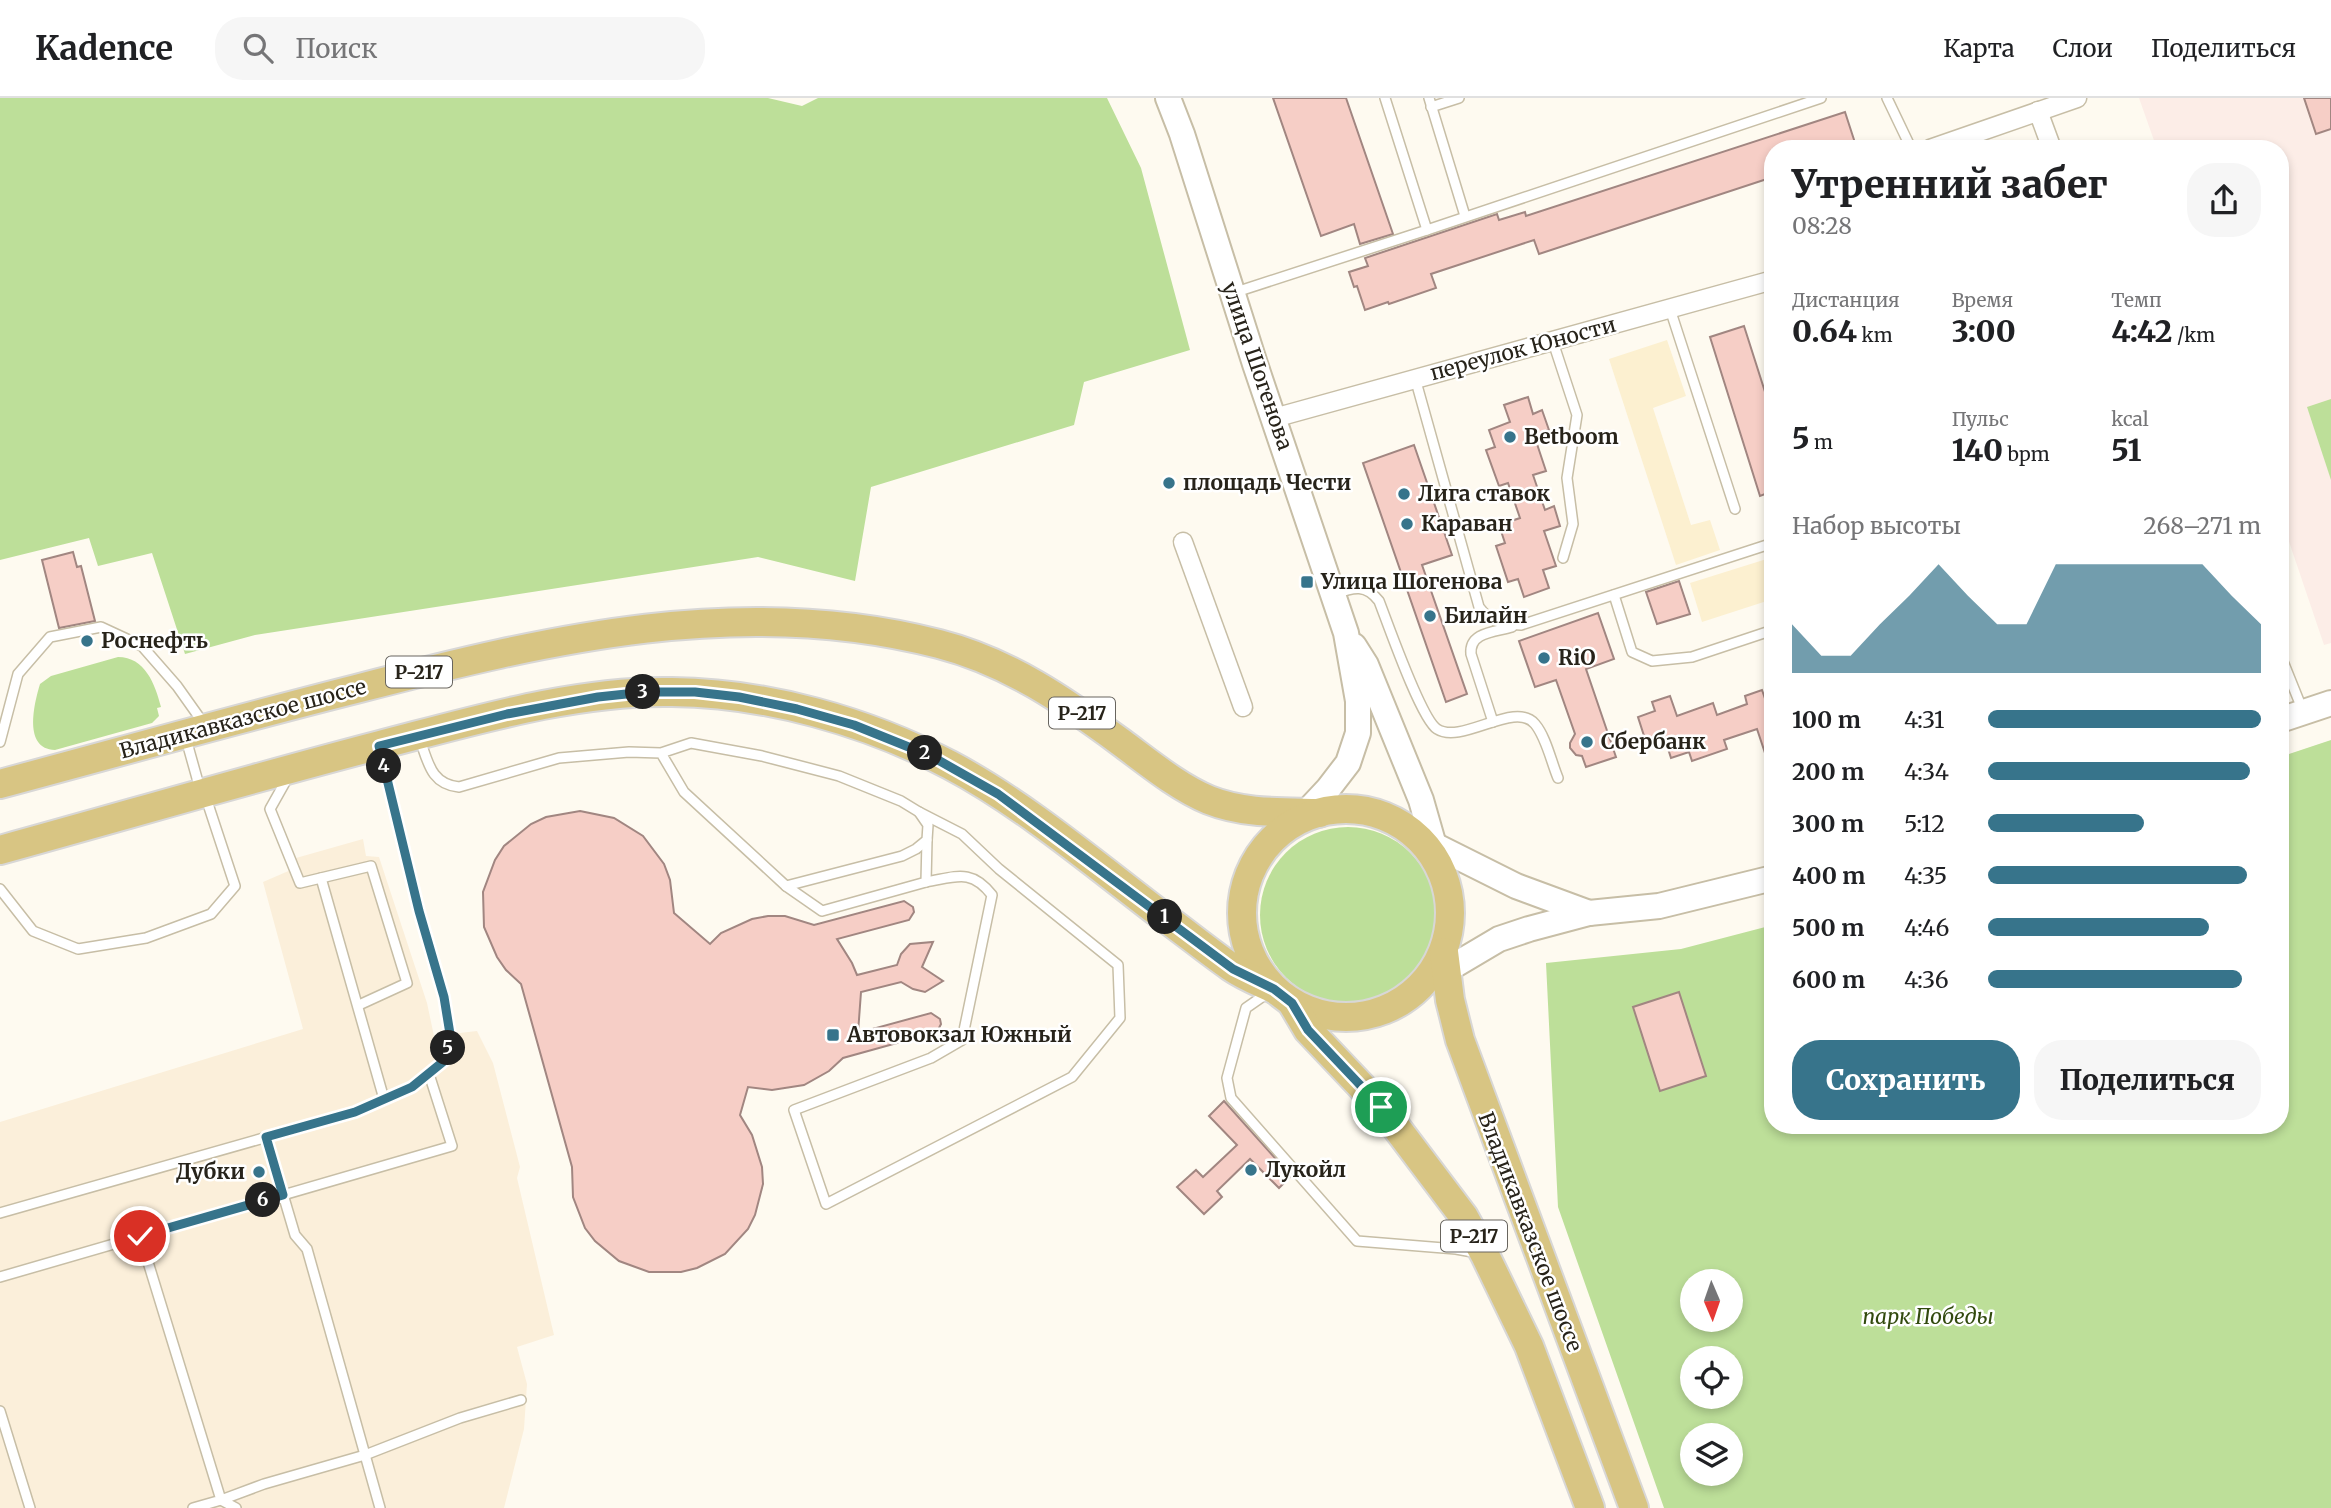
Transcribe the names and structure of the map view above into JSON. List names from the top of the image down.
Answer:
{
  "streets": {
    "main road": ["Р-217", "Владикавказское шоссе"],
    "street": ["переулок Юности", "улица Шогенова"]
  },
  "crossings": [
    ["переулок Юности", "улица Шогенова"],
    ["Р-217", "Владикавказское шоссе"]
  ],
  "parks": ["парк Победы"],
  "places": {
    "other": [
      "Betboom",
      "площадь Чести",
      "Лига ставок",
      "Караван",
      "Билайн",
      "Роснефть",
      "RiO",
      "Сбербанк",
      "Лукойл",
      "Дубки"
    ],
    "transit": ["Улица Шогенова", "Автовокзал Южный"]
  },
  "north": "bottom",
  "page": {
    "header": "Kadence",
    "search": "Поиск",
    "nav": ["Карта", "Слои", "Поделиться"],
    "heading": ["Утренний забег", "08:28"],
    "stats": [
      ["Дистанция", "0.64 km"],
      ["Время", "3:00"],
      ["Темп", "4:42 /km"],
      ["5 m"],
      ["Пульс", "140 bpm"],
      ["kcal", "51"]
    ],
    "chart": ["Набор высоты", "268–271 m"],
    "pins": [
      "3",
      "2",
      "4",
      "1",
      "5",
      "6"
    ],
    "list": [
      {
        "name": "100 m",
        "note": "4:31"
      },
      {
        "name": "200 m",
        "note": "4:34"
      },
      {
        "name": "300 m",
        "note": "5:12"
      },
      {
        "name": "400 m",
        "note": "4:35"
      },
      {
        "name": "500 m",
        "note": "4:46"
      },
      {
        "name": "600 m",
        "note": "4:36"
      }
    ],
    "buttons": ["Сохранить", "Поделиться"]
  }
}
